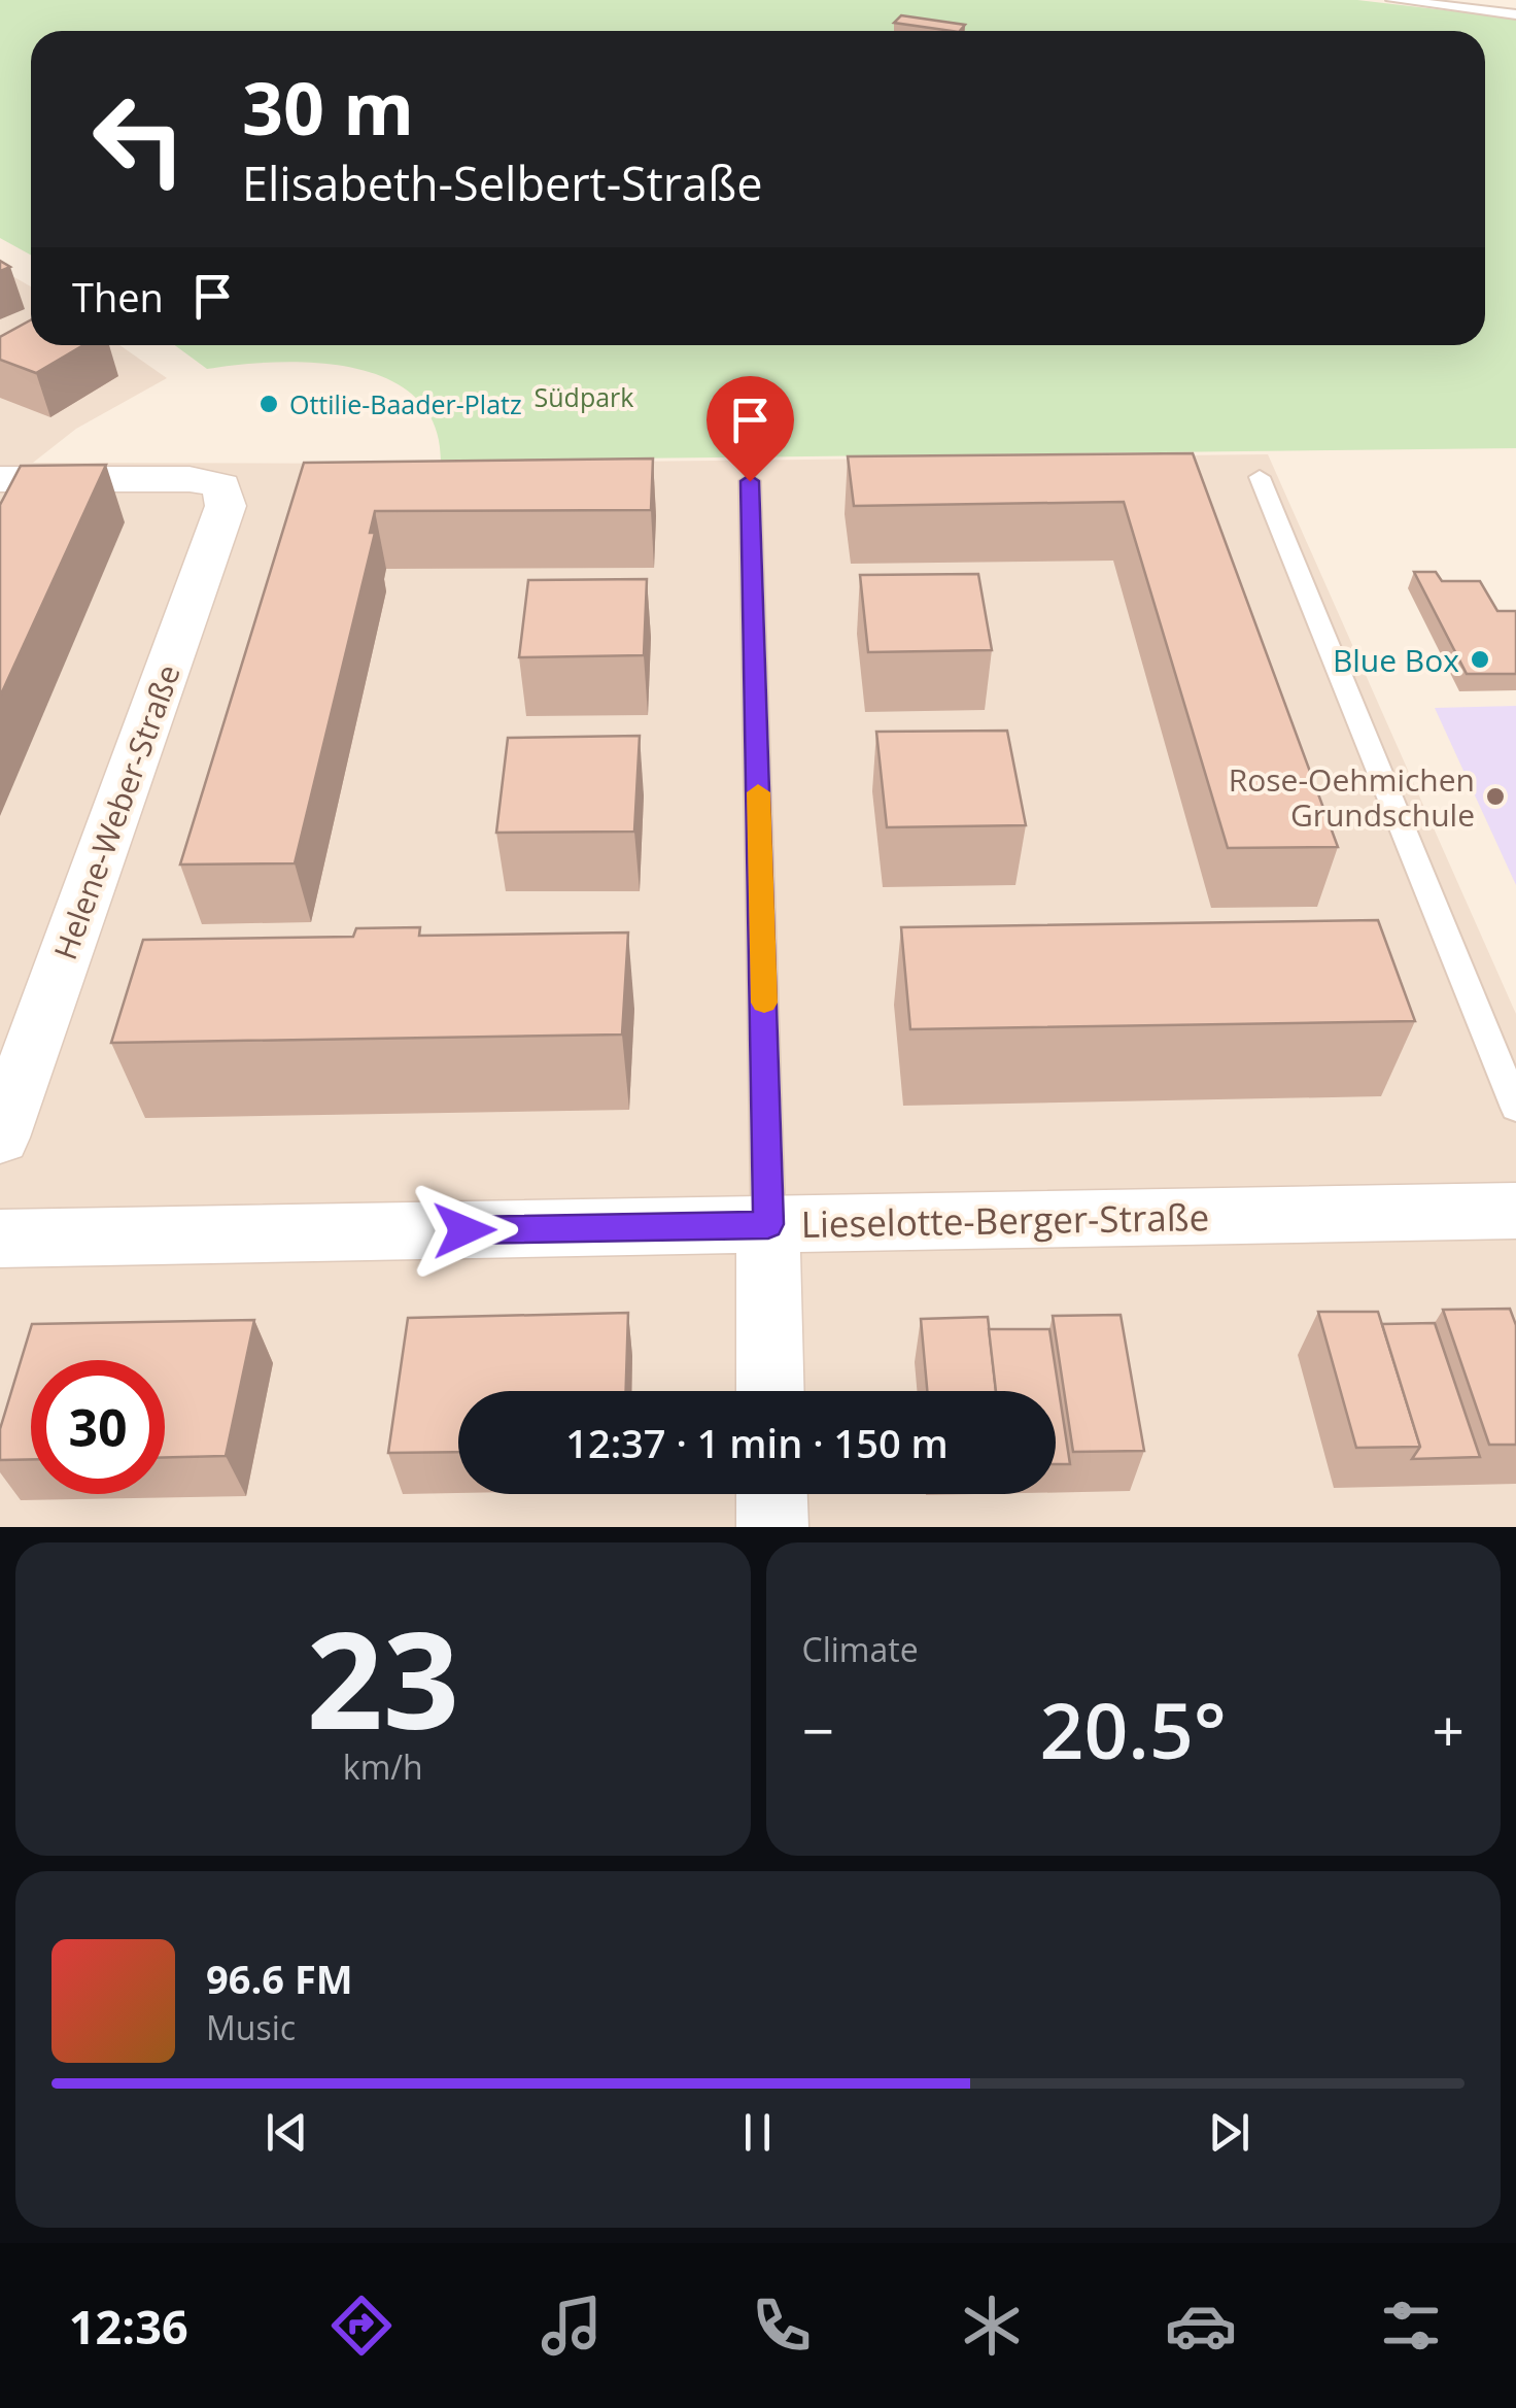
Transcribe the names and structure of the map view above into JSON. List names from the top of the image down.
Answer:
{
  "streets": {
    "street": ["Helene-Weber-Straße", "Lieselotte-Berger-Straße"]
  },
  "parks": ["Südpark"],
  "places": ["Ottilie-Baader-Platz", "Blue Box", "Rose-Oehmichen Grundschule"],
  "page": {
    "turn": ["30 m", "Elisabeth-Selbert-Straße"],
    "then": "Then",
    "limit": "30",
    "trip": "12:37 · 1 min · 150 m",
    "tile": [
      ["23", "km/h"],
      "Climate"
    ],
    "heat": ["−", "20.5°", "+"],
    "song": ["96.6 FM", "Music"],
    "tabs": "12:36"
  }
}
